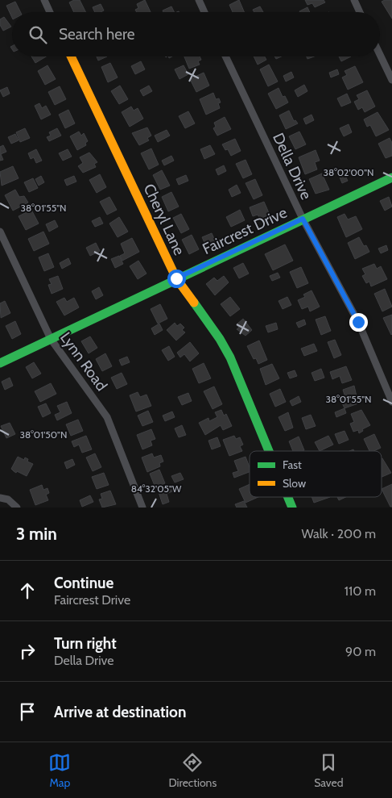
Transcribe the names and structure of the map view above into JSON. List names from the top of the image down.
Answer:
{
  "streets": {
    "street": [
      "Della Drive",
      "Cheryl Lane",
      "Faircrest Drive",
      "Lynn Road"
    ]
  },
  "crossings": [
    ["Della Drive", "Faircrest Drive"],
    ["Cheryl Lane", "Faircrest Drive"],
    ["Faircrest Drive", "Lynn Road"]
  ],
  "legend": ["Fast", "Slow"],
  "page": {
    "search": "Search here",
    "heading": ["3 min", "Walk · 200 m"],
    "list": [
      ["Continue", "Faircrest Drive", "110 m"],
      ["Turn right", "Della Drive", "90 m"],
      "Arrive at destination"
    ],
    "nav": ["Map", "Directions", "Saved"]
  },
  "coordinates": [
    "38°02'00\"N",
    "38°01'55\"N",
    "38°01'50\"N",
    "84°32'05\"W"
  ]
}
